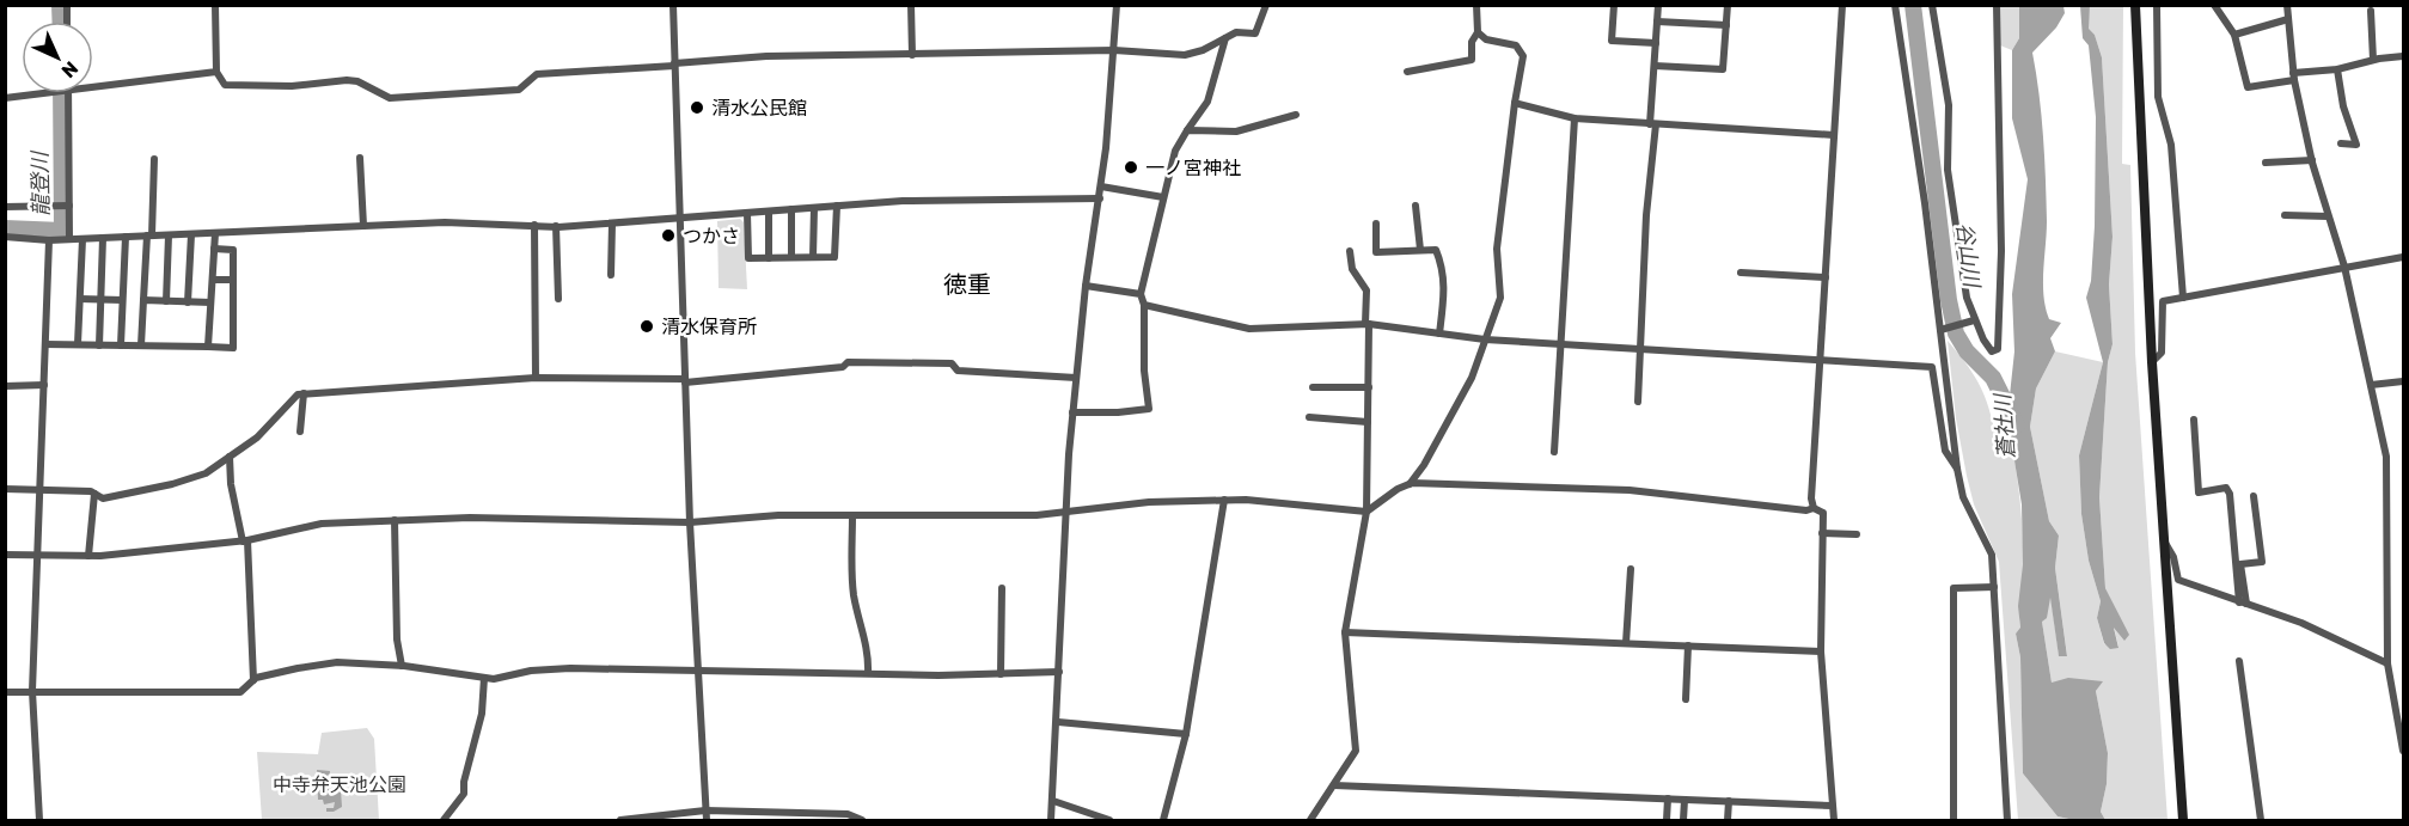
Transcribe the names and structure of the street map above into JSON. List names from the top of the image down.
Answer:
{
  "districts": ["徳重"],
  "water": ["龍登川", "谷山川", "蒼社川"],
  "parks": ["中寺弁天池公園"],
  "places": [
    "清水公民館",
    "一ノ宮神社",
    "つかさ",
    "清水保育所"
  ],
  "north": "bottom right"
}
